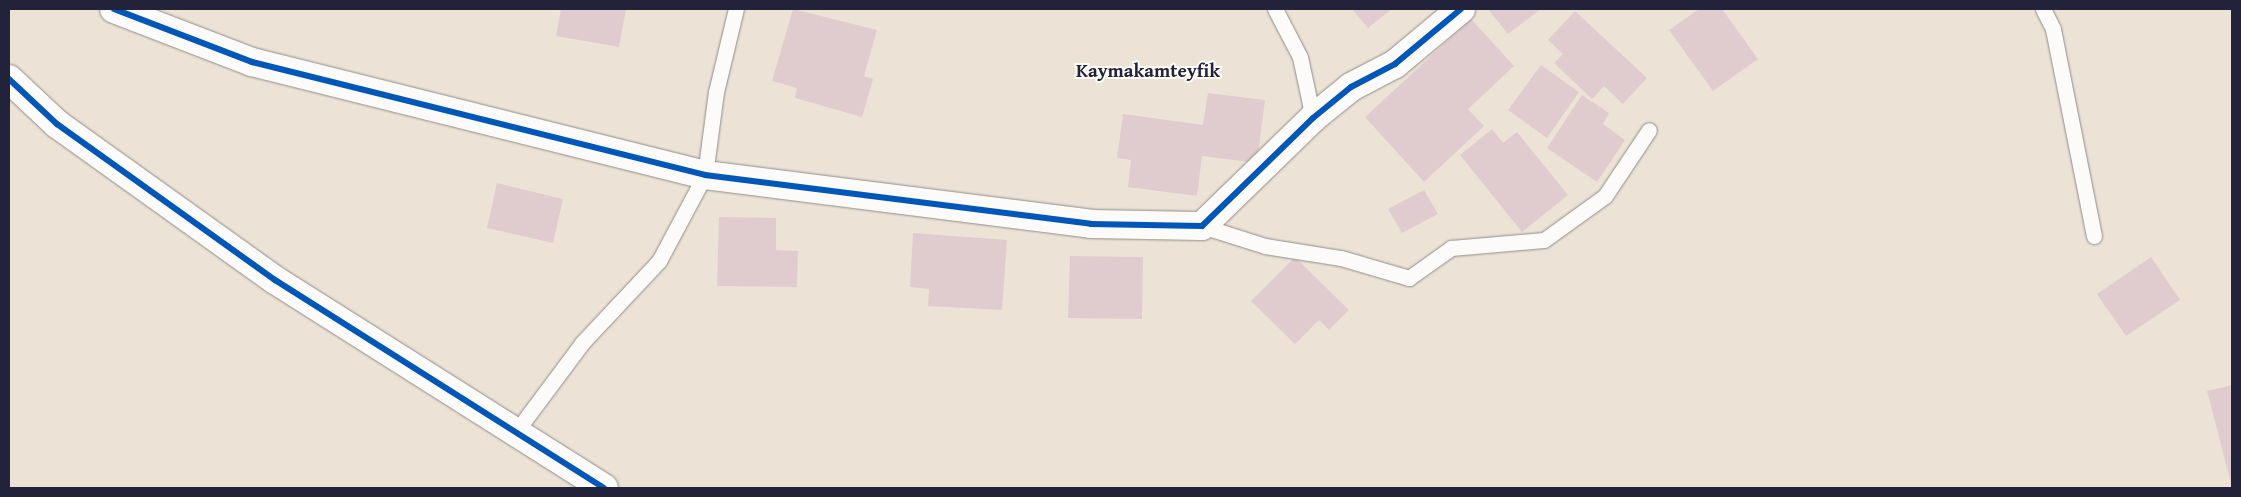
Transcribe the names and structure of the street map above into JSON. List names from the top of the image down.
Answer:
{
  "districts": ["Kaymakamteyfik"]
}
